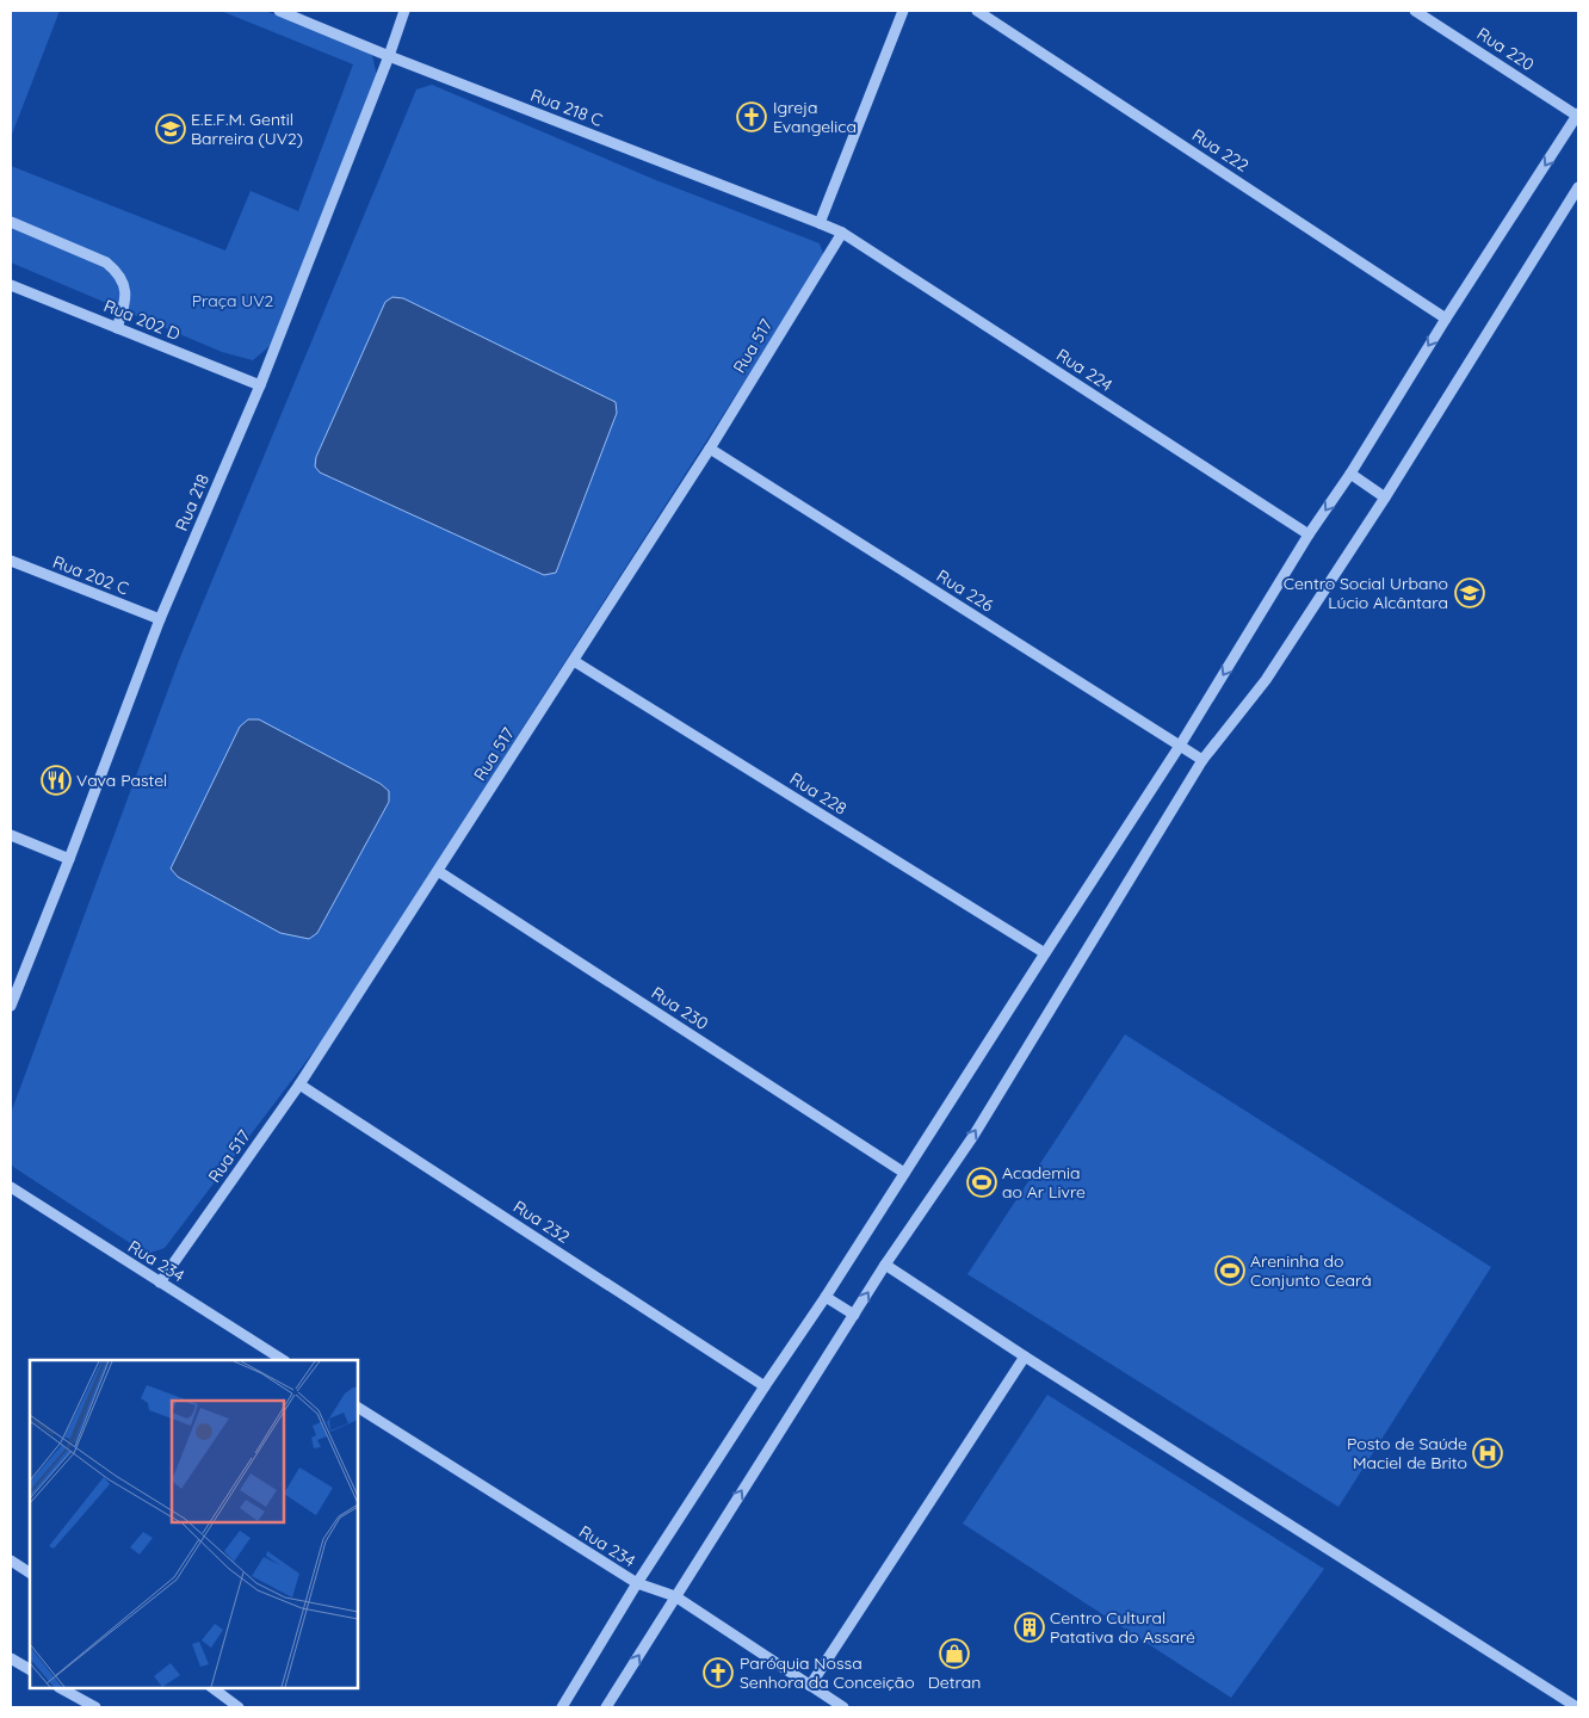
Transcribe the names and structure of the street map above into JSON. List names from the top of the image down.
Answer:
{
  "streets": {
    "street": [
      "Rua 220",
      "Rua 218 C",
      "Rua 222",
      "Rua 202 D",
      "Rua 517",
      "Rua 224",
      "Rua 218",
      "Rua 202 C",
      "Rua 226",
      "Rua 228",
      "Rua 230",
      "Rua 232",
      "Rua 234"
    ]
  },
  "crossings": [
    ["Rua 218 C", "Rua 517"],
    ["Rua 218 C", "Rua 224"],
    ["Rua 218 C", "Rua 218"],
    ["Rua 202 D", "Rua 218"],
    ["Rua 517", "Rua 224"],
    ["Rua 517", "Rua 226"],
    ["Rua 517", "Rua 228"],
    ["Rua 517", "Rua 230"],
    ["Rua 517", "Rua 232"],
    ["Rua 517", "Rua 234"],
    ["Rua 218", "Rua 202 C"]
  ],
  "parks": ["Praça UV2"],
  "places": {
    "church": ["Igreja Evangelica", "Paróquia Nossa Senhora da Conceição"],
    "school or university": ["E.E.F.M. Gentil Barreira (UV2)", "Centro Social Urbano Lúcio Alcântara"],
    "restaurant": ["Vava Pastel"],
    "sports": ["Academia ao Ar Livre", "Areninha do Conjunto Ceará"],
    "hospital": ["Posto de Saúde Maciel de Brito"],
    "building": ["Centro Cultural Patativa do Assaré"],
    "shop": ["Detran"]
  }
}
